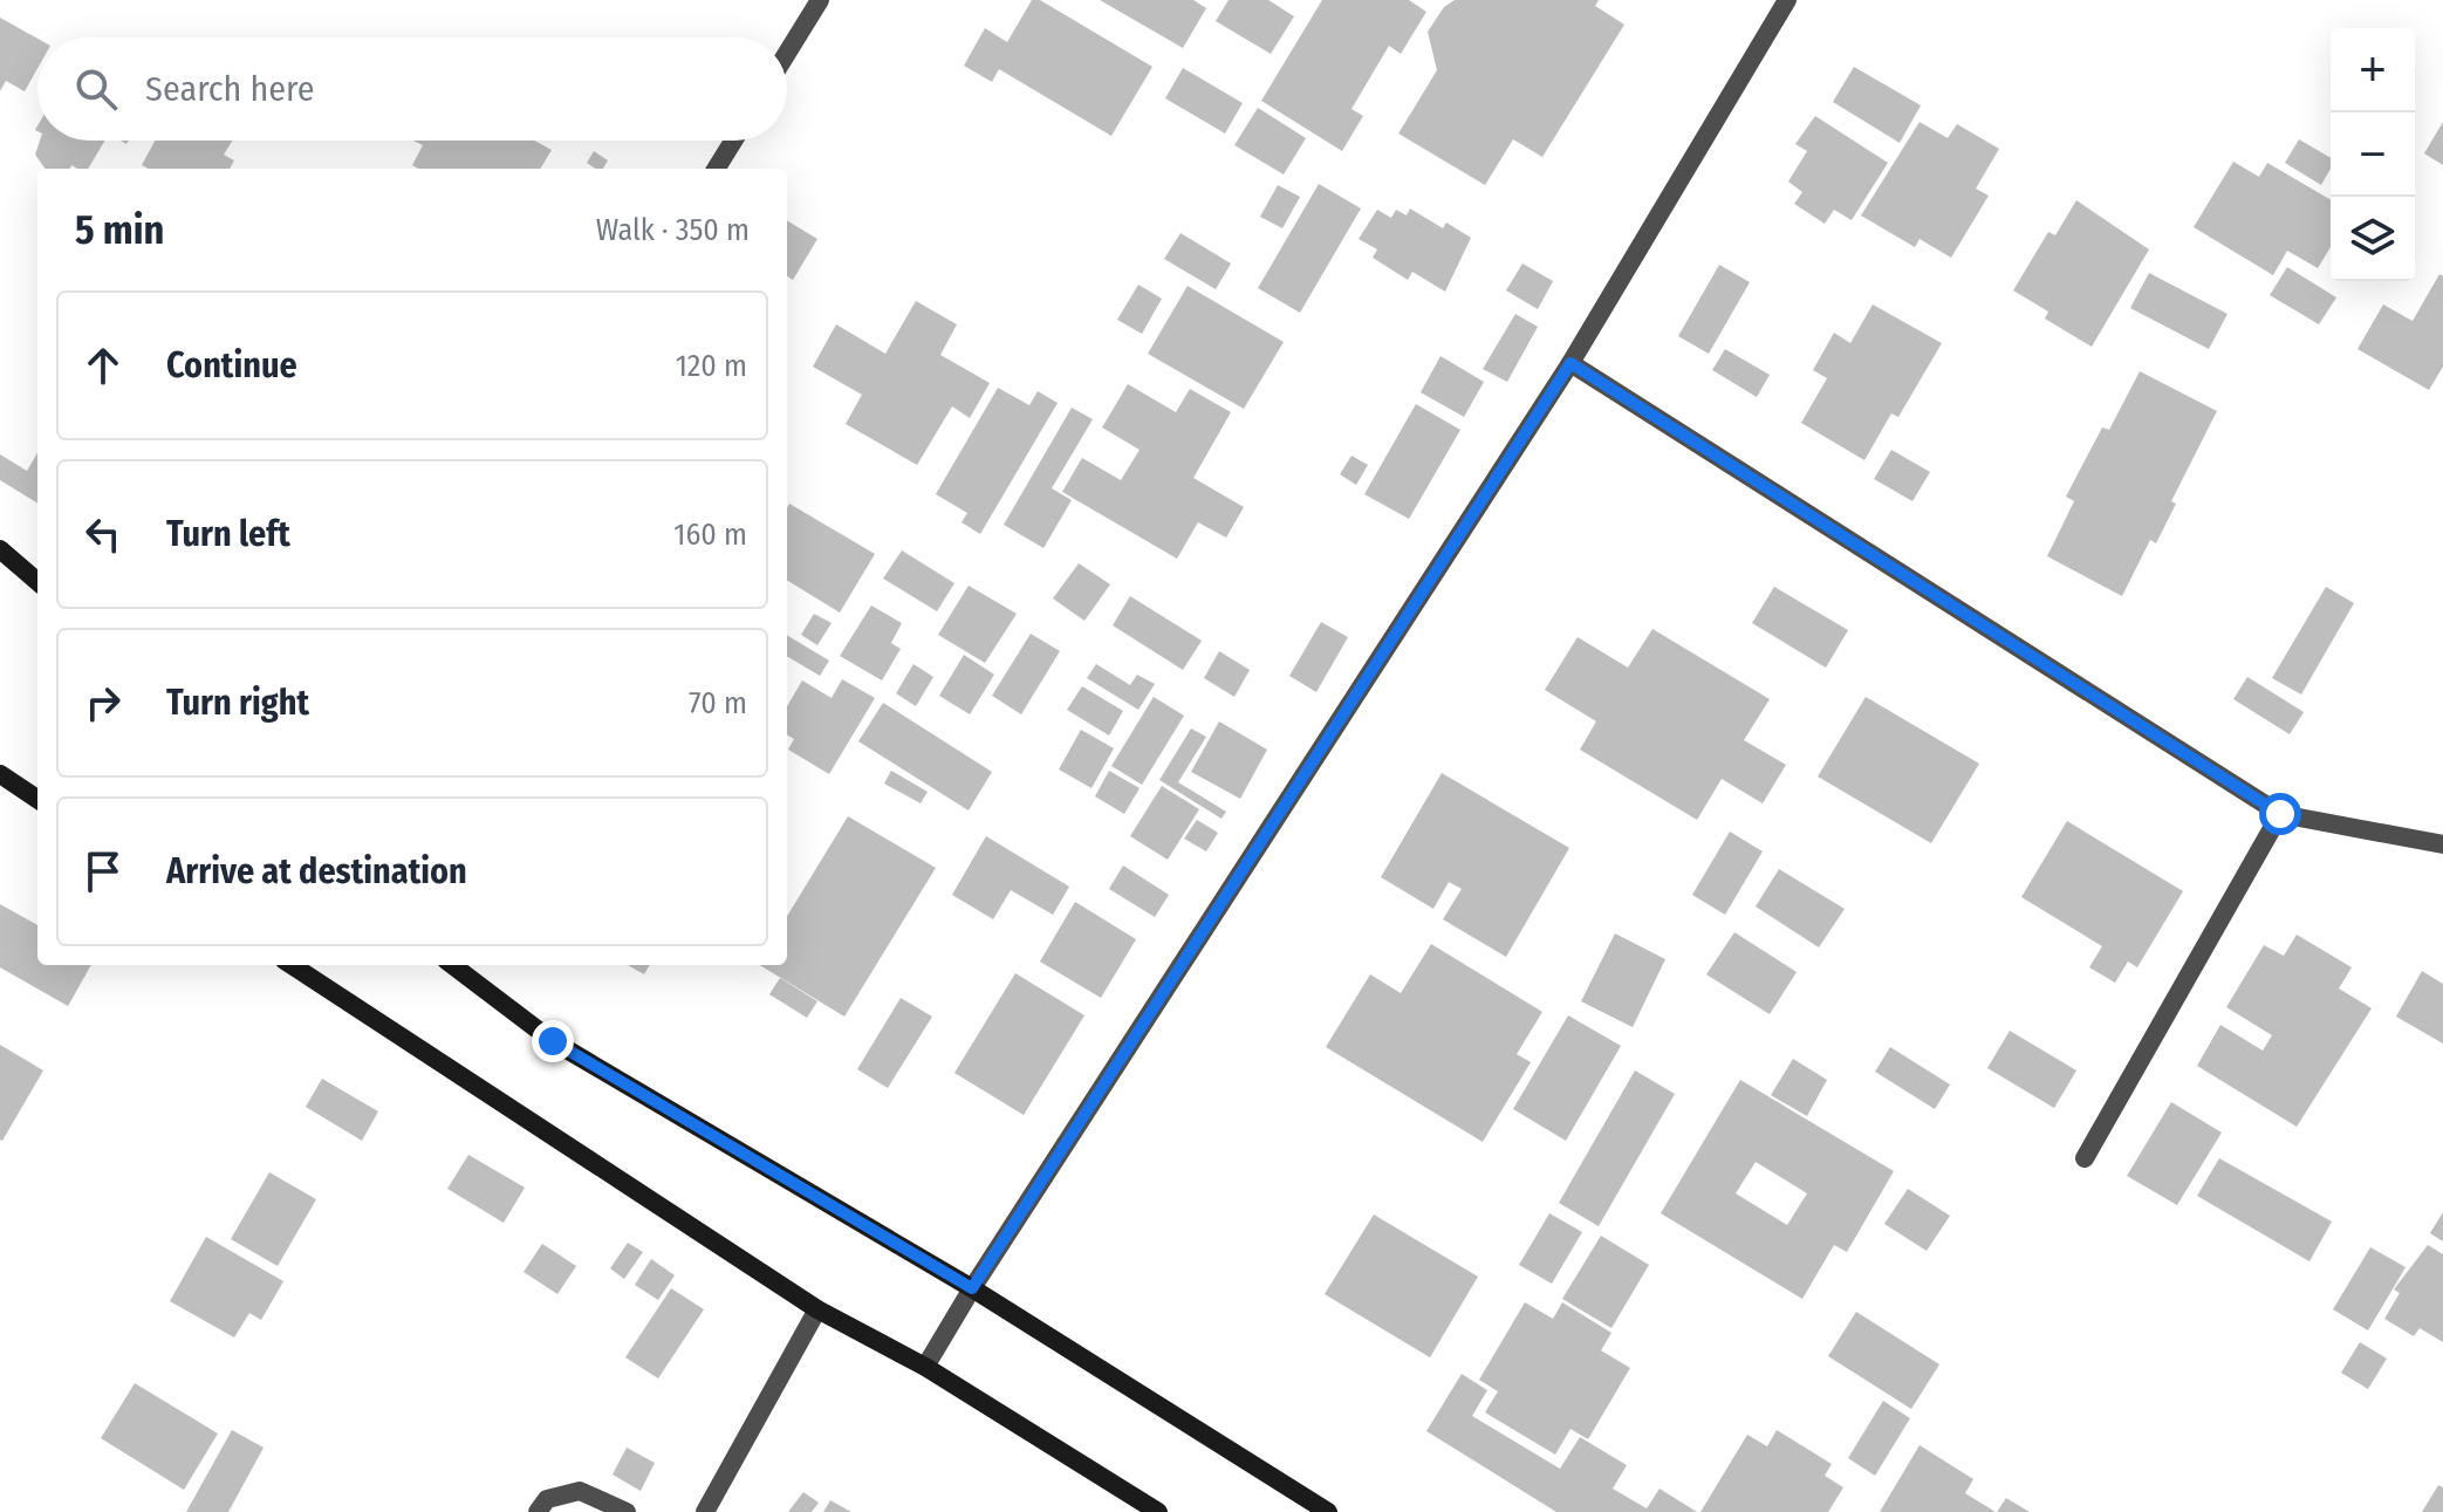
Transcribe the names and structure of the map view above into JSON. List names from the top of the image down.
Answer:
{
  "page": {
    "map_buttons": ["+", "−"],
    "search": "Search here",
    "heading": ["5 min", "Walk · 350 m"],
    "list": [
      ["Continue", "120 m"],
      ["Turn left", "160 m"],
      ["Turn right", "70 m"],
      "Arrive at destination"
    ]
  }
}
